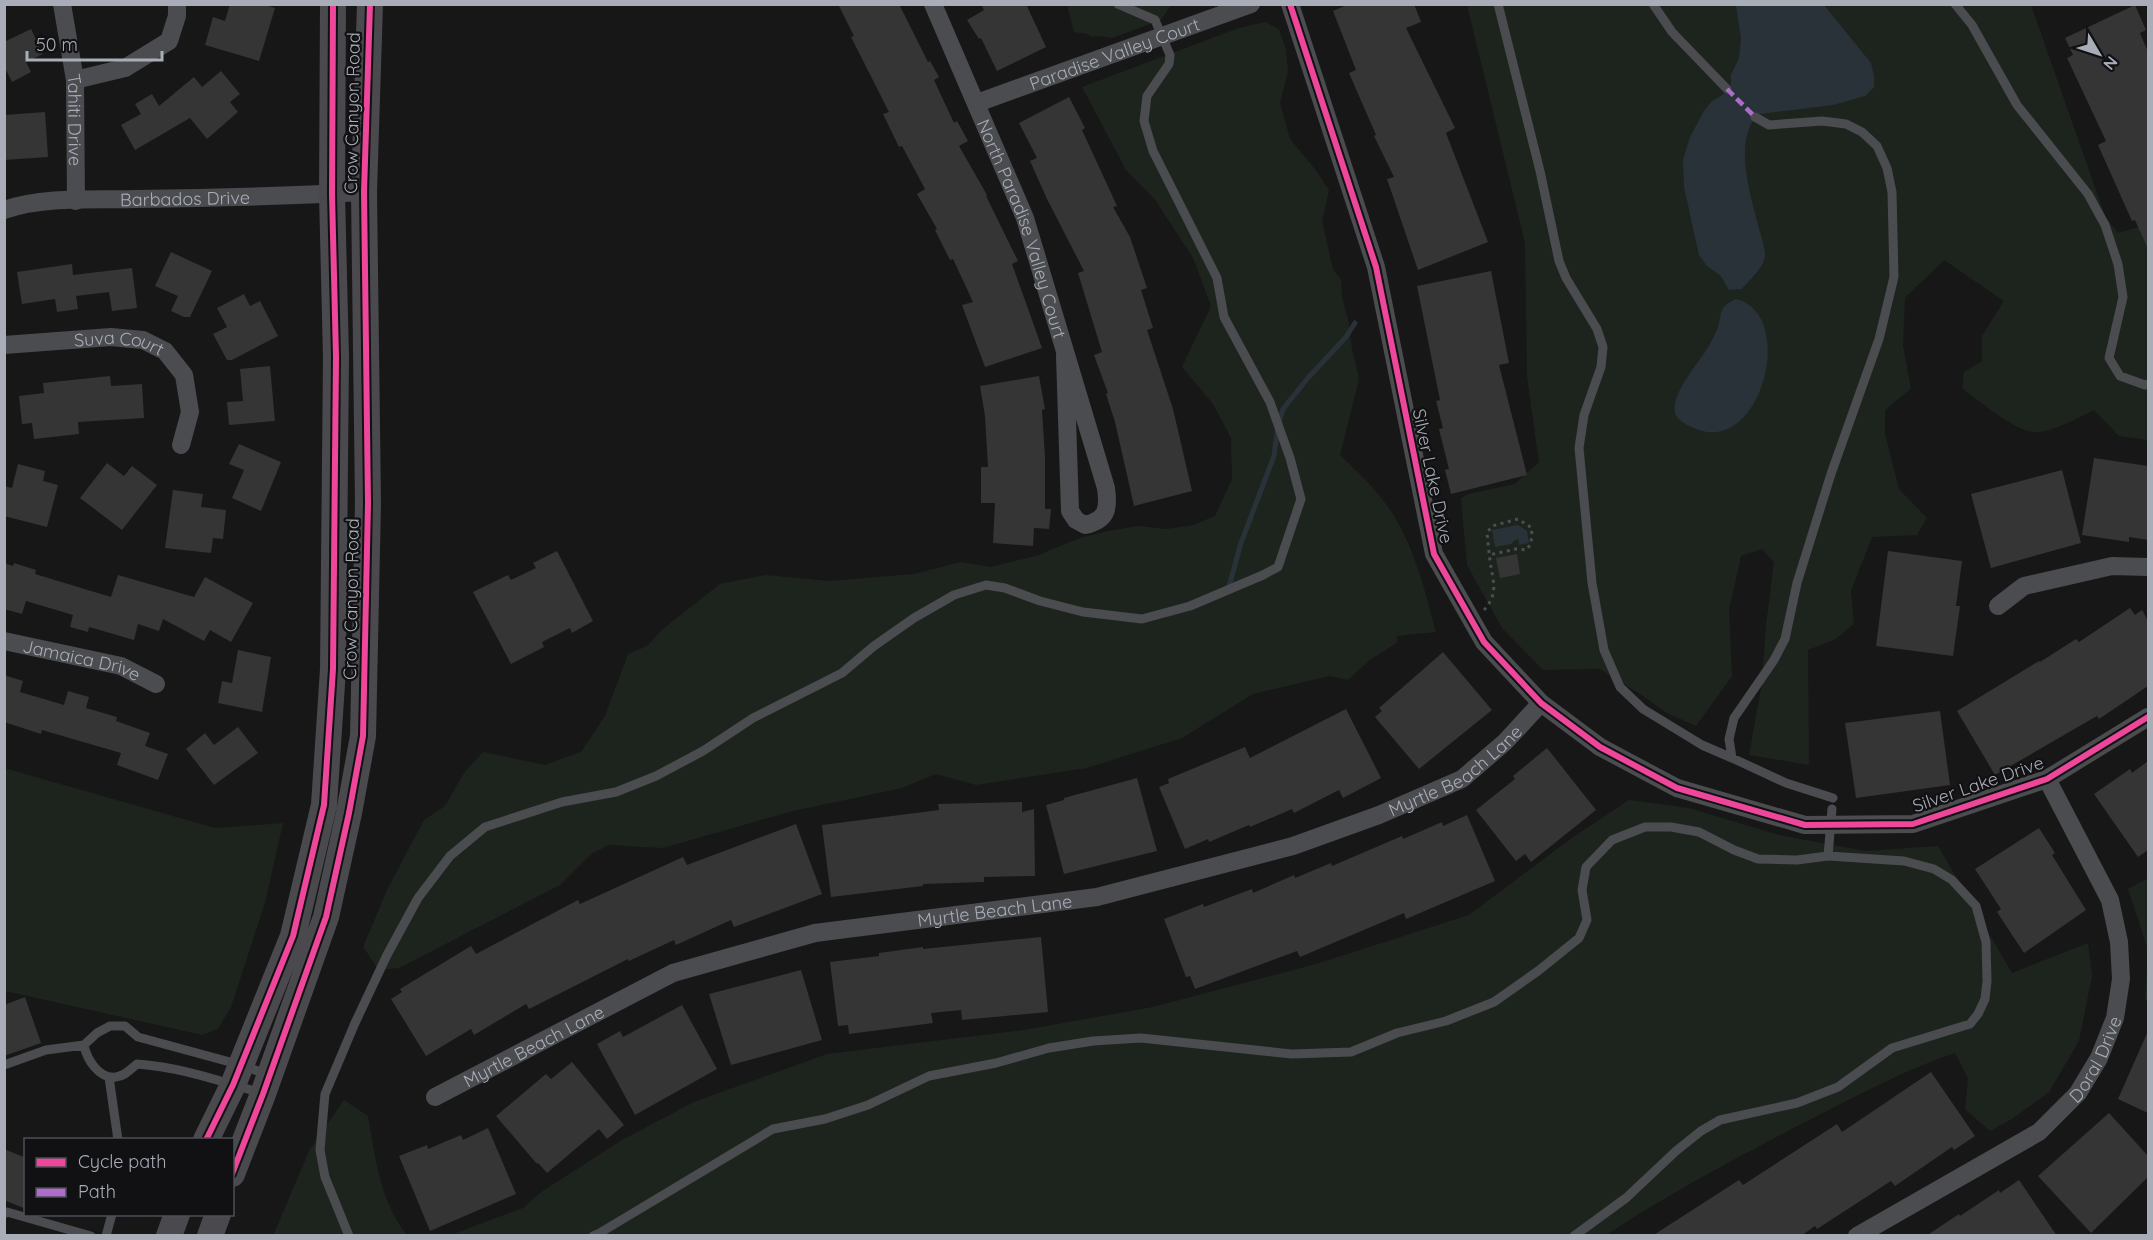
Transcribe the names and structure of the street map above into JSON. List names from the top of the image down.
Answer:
{
  "streets": {
    "main road": ["Crow Canyon Road"],
    "street": [
      "Paradise Valley Court",
      "Tahiti Drive",
      "Barbados Drive",
      "North Paradise Valley Court",
      "Suva Court",
      "Silver Lake Drive",
      "Jamaica Drive",
      "Myrtle Beach Lane",
      "Doral Drive"
    ]
  },
  "crossings": [
    ["Paradise Valley Court", "North Paradise Valley Court"],
    ["Crow Canyon Road", "Barbados Drive"],
    ["Tahiti Drive", "Barbados Drive"],
    ["Silver Lake Drive", "Myrtle Beach Lane"],
    ["Silver Lake Drive", "Doral Drive"]
  ],
  "legend": ["Cycle path", "Path"],
  "scale_bar": "50 m",
  "north": "bottom right"
}
